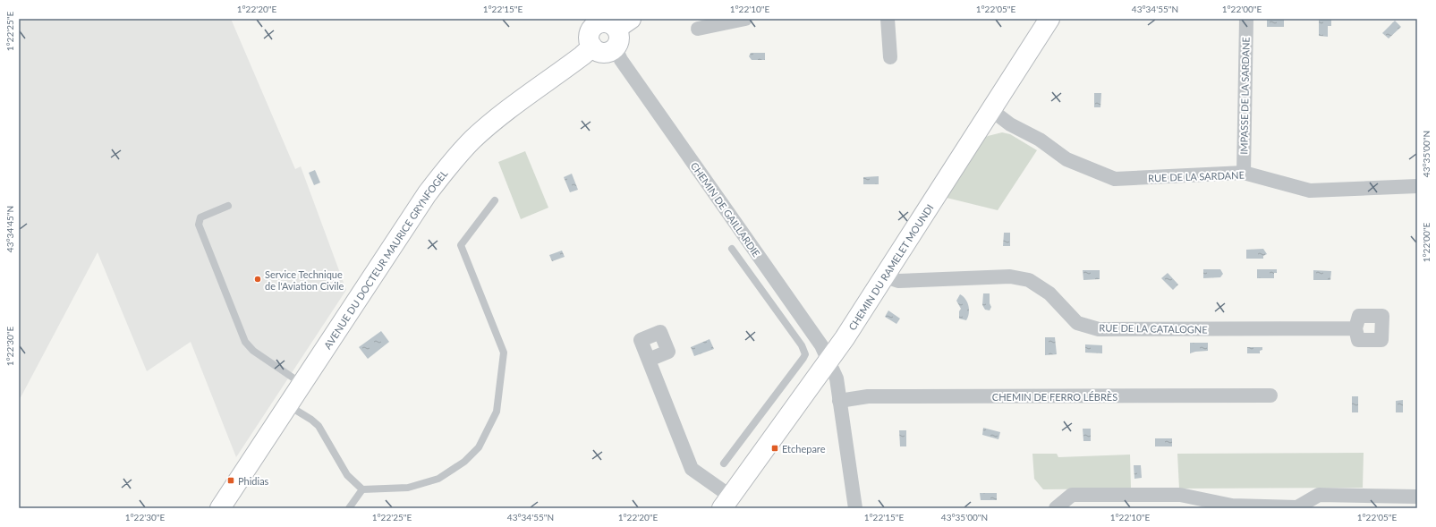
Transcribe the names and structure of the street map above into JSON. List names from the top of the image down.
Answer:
{
  "streets": {
    "street": [
      "IMPASSE DE LA SARDANE",
      "RUE DE LA SARDANE",
      "CHEMIN DE GAILLARDIE",
      "AVENUE DU DOCTEUR MAURICE GRYNFOGEL",
      "CHEMIN DU RAMELET MOUNDI",
      "RUE DE LA CATALOGNE",
      "CHEMIN DE FERRO LÉBRÈS"
    ]
  },
  "crossings": [
    ["IMPASSE DE LA SARDANE", "RUE DE LA SARDANE"],
    ["RUE DE LA SARDANE", "CHEMIN DU RAMELET MOUNDI"],
    ["CHEMIN DE GAILLARDIE", "AVENUE DU DOCTEUR MAURICE GRYNFOGEL"],
    ["CHEMIN DE GAILLARDIE", "CHEMIN DU RAMELET MOUNDI"],
    ["CHEMIN DU RAMELET MOUNDI", "RUE DE LA CATALOGNE"]
  ],
  "places": {
    "other": ["Service Technique de l'Aviation Civile"],
    "transit": ["Etchepare", "Phidias"]
  },
  "coordinates": [
    "1°22'20\"E",
    "1°22'15\"E",
    "1°22'10\"E",
    "1°22'05\"E",
    "43°34'55\"N",
    "1°22'00\"E",
    "1°22'25\"E",
    "43°35'00\"N",
    "43°34'45\"N",
    "1°22'30\"E"
  ]
}
